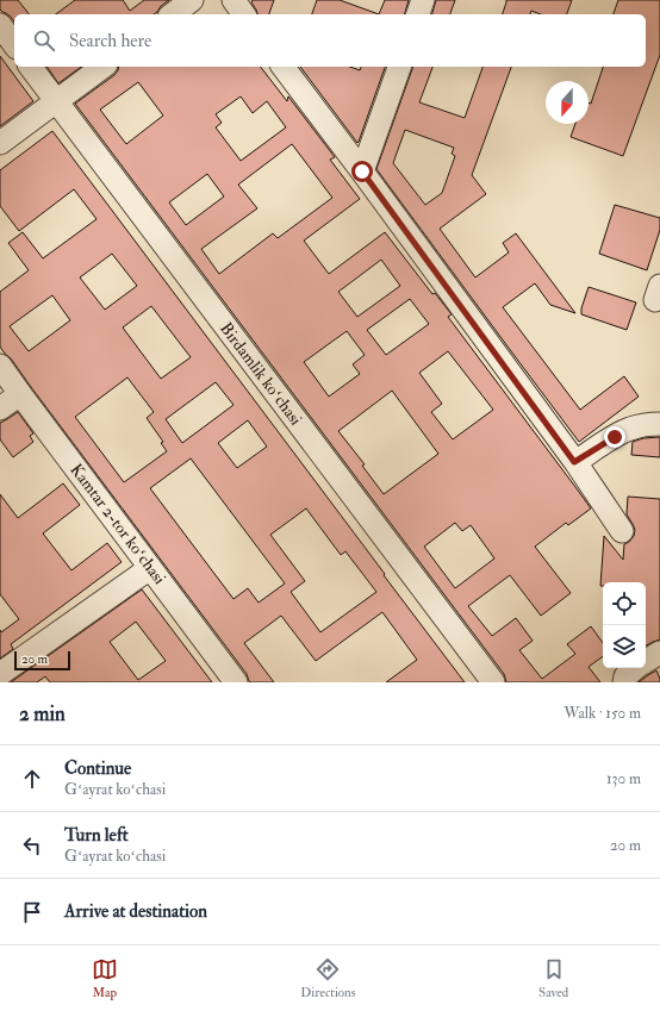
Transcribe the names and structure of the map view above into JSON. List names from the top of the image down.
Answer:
{
  "streets": {
    "street": ["Birdamlik koʻchasi", "Kamtar 2-tor koʻchasi"]
  },
  "scale_bar": "20 m",
  "north": "bottom",
  "page": {
    "search": "Search here",
    "scale": "20 m",
    "heading": ["2 min", "Walk · 150 m"],
    "list": [
      ["Continue", "Gʻayrat koʻchasi", "130 m"],
      ["Turn left", "Gʻayrat koʻchasi", "20 m"],
      "Arrive at destination"
    ],
    "nav": ["Map", "Directions", "Saved"]
  }
}
